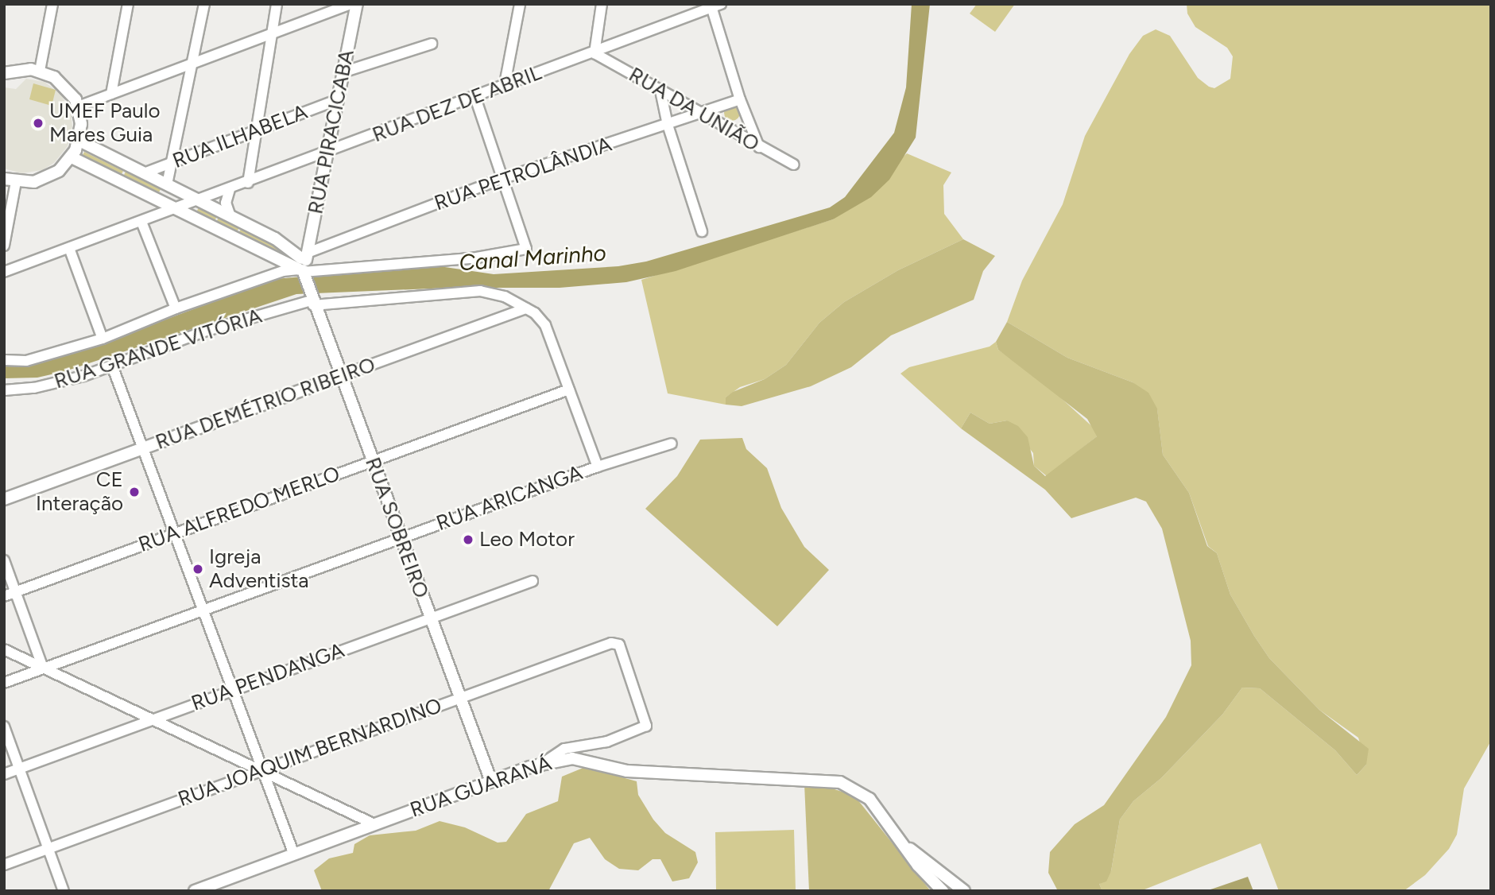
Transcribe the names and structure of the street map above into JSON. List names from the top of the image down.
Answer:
{
  "streets": {
    "street": [
      "RUA DEZ DE ABRIL",
      "RUA DA UNIÃO",
      "RUA PIRACICABA",
      "RUA ILHABELA",
      "RUA PETROLÂNDIA",
      "RUA GRANDE VITÓRIA",
      "RUA DEMÉTRIO RIBEIRO",
      "RUA ARICANGA",
      "RUA ALFREDO MERLO",
      "RUA SOBREIRO",
      "RUA PENDANGA",
      "RUA JOAQUIM BERNARDINO",
      "RUA GUARANÁ"
    ]
  },
  "crossings": [
    ["RUA DEZ DE ABRIL", "RUA DA UNIÃO"],
    ["RUA DEZ DE ABRIL", "RUA PIRACICABA"],
    ["RUA DA UNIÃO", "RUA PETROLÂNDIA"],
    ["RUA PIRACICABA", "RUA ILHABELA"],
    ["RUA PIRACICABA", "RUA PETROLÂNDIA"],
    ["RUA PIRACICABA", "RUA SOBREIRO"],
    ["RUA PETROLÂNDIA", "RUA SOBREIRO"],
    ["RUA GRANDE VITÓRIA", "RUA DEMÉTRIO RIBEIRO"],
    ["RUA GRANDE VITÓRIA", "RUA ARICANGA"],
    ["RUA GRANDE VITÓRIA", "RUA ALFREDO MERLO"],
    ["RUA GRANDE VITÓRIA", "RUA SOBREIRO"],
    ["RUA DEMÉTRIO RIBEIRO", "RUA SOBREIRO"],
    ["RUA ARICANGA", "RUA SOBREIRO"],
    ["RUA ALFREDO MERLO", "RUA SOBREIRO"],
    ["RUA SOBREIRO", "RUA PENDANGA"],
    ["RUA SOBREIRO", "RUA JOAQUIM BERNARDINO"],
    ["RUA SOBREIRO", "RUA GUARANÁ"],
    ["RUA JOAQUIM BERNARDINO", "RUA GUARANÁ"]
  ],
  "water": ["Canal Marinho"],
  "places": [
    "UMEF Paulo Mares Guia",
    "CE Interação",
    "Leo Motor",
    "Igreja Adventista"
  ]
}
